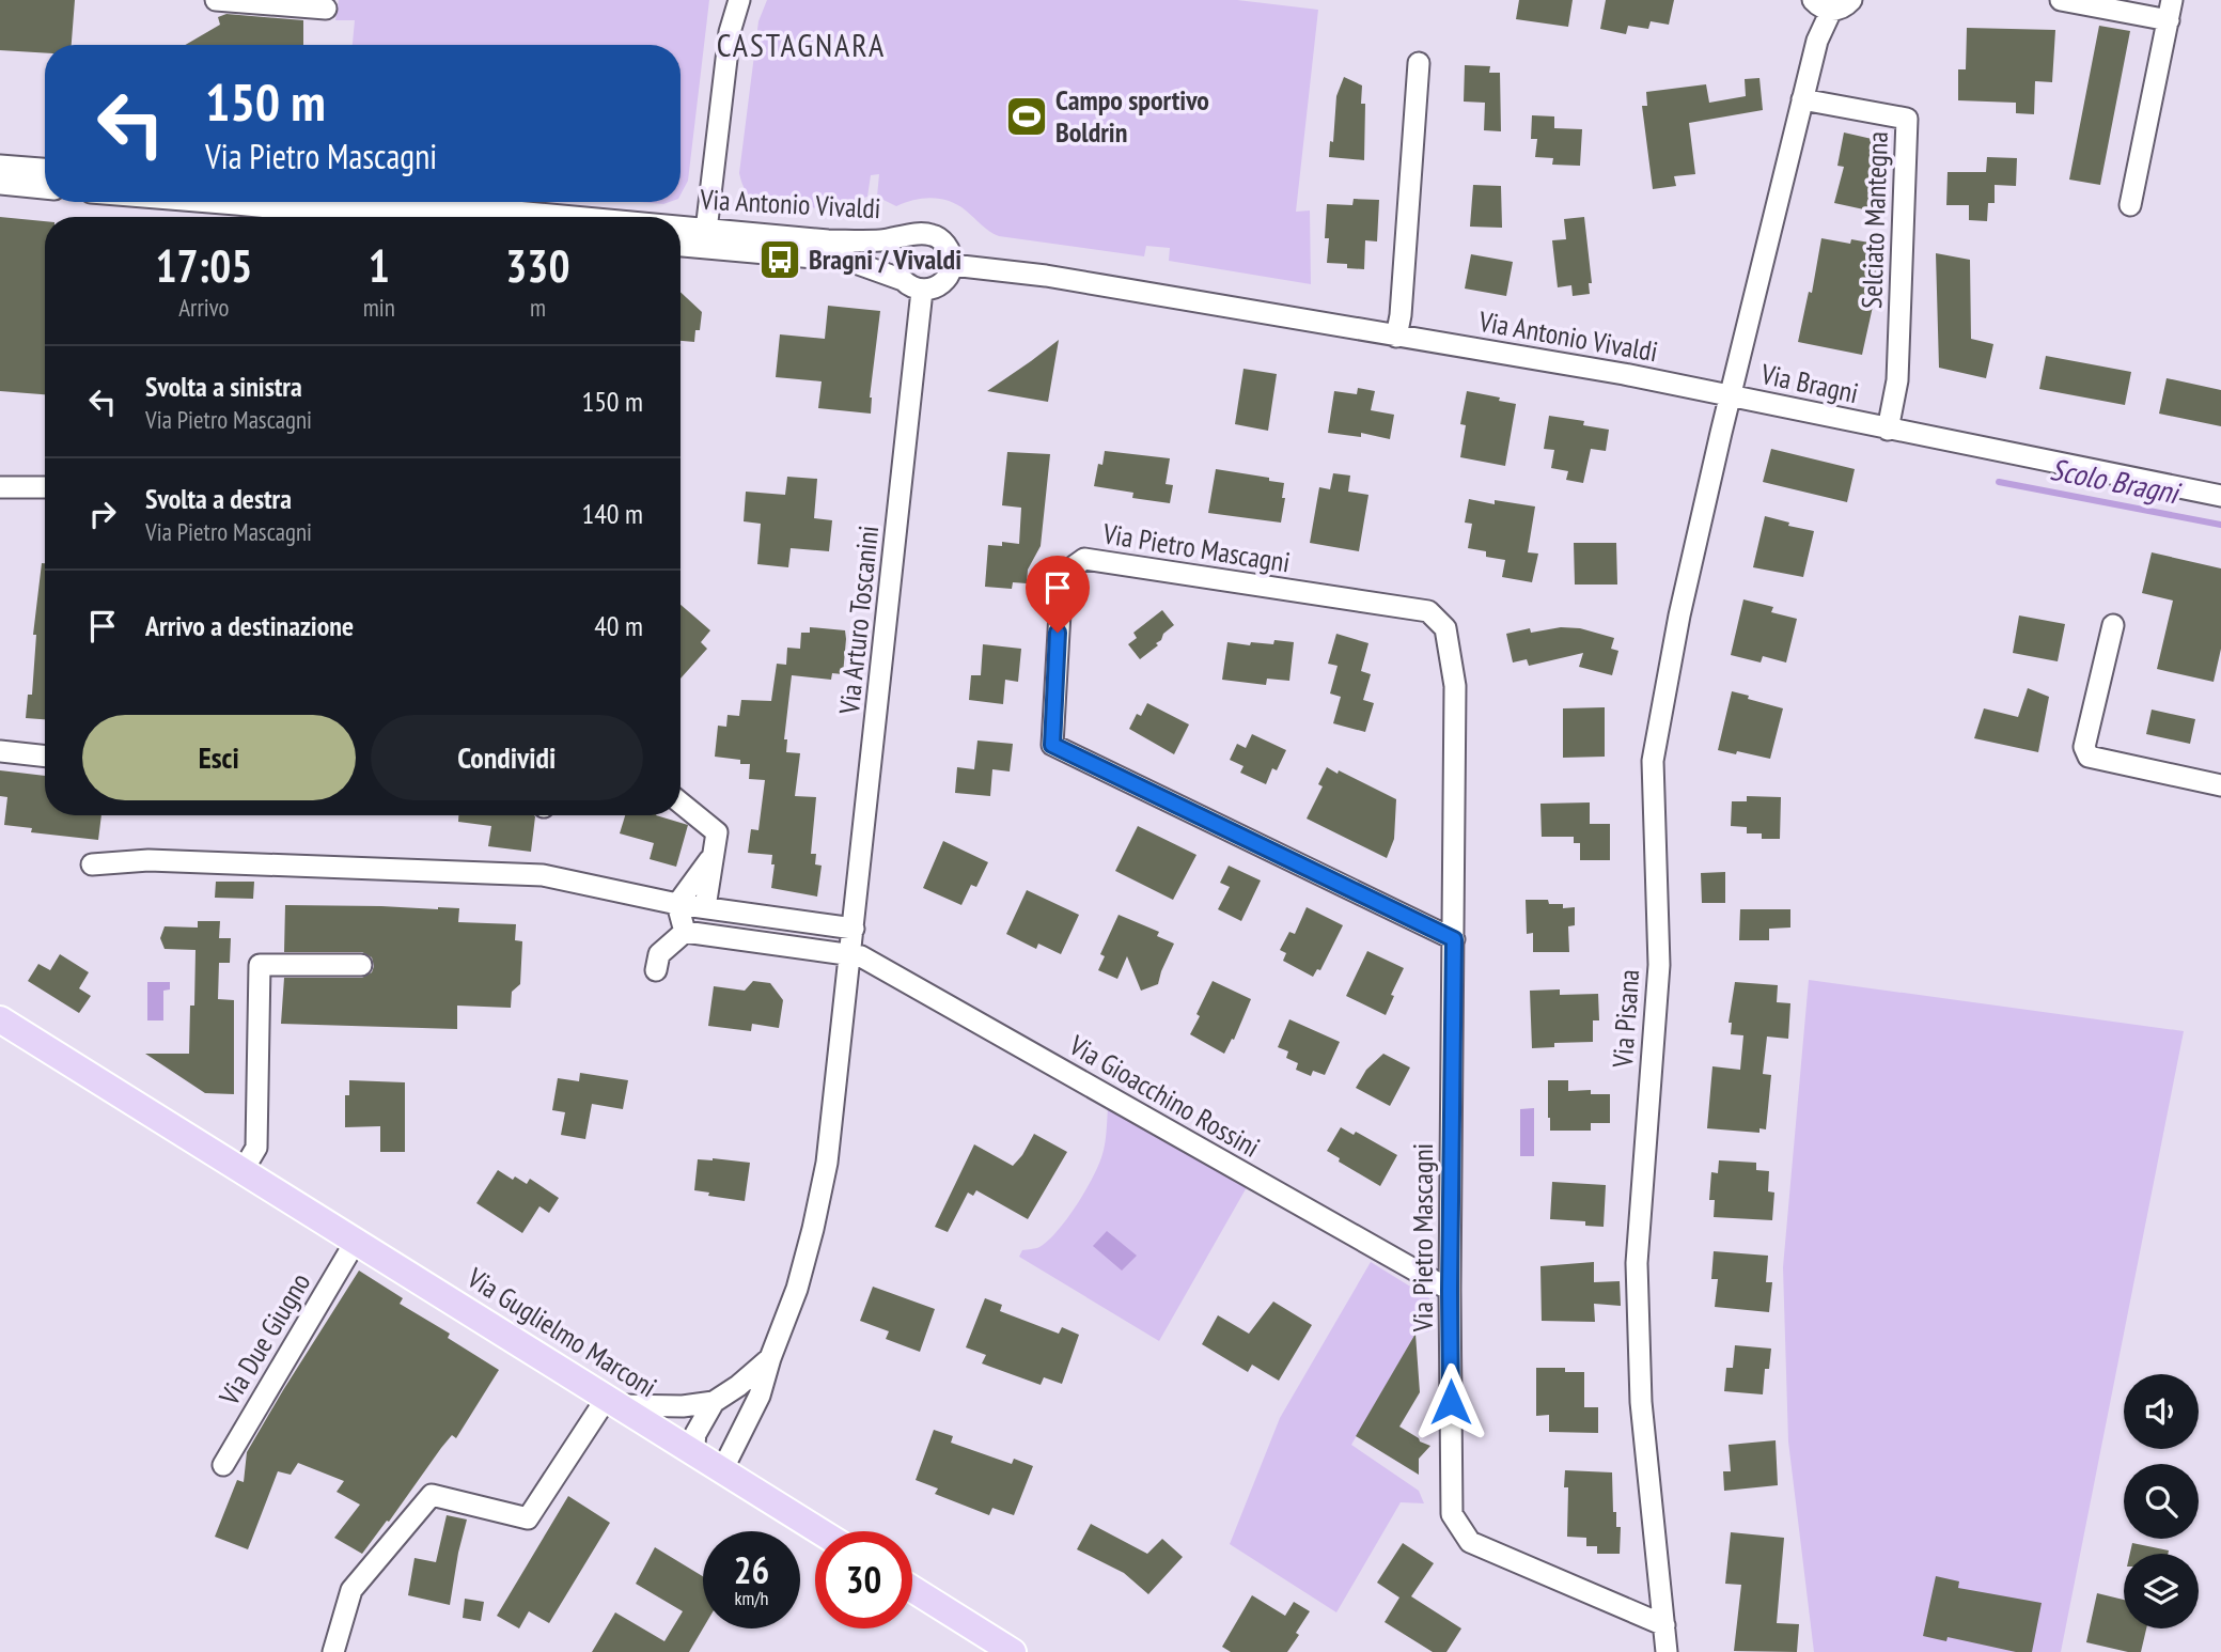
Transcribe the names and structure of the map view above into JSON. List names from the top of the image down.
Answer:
{
  "streets": {
    "main road": ["Via Guglielmo Marconi"],
    "street": [
      "Via Antonio Vivaldi",
      "Selciato Mantegna",
      "Via Bragni",
      "Via Pietro Mascagni",
      "Via Arturo Toscanini",
      "Via Pisana",
      "Via Gioacchino Rossini",
      "Via Due Giugno"
    ]
  },
  "crossings": [
    ["Via Antonio Vivaldi", "Via Bragni"],
    ["Via Antonio Vivaldi", "Via Arturo Toscanini"],
    ["Via Antonio Vivaldi", "Via Pisana"],
    ["Selciato Mantegna", "Via Bragni"],
    ["Via Bragni", "Via Pisana"],
    ["Via Pietro Mascagni", "Via Pisana"],
    ["Via Pietro Mascagni", "Via Gioacchino Rossini"],
    ["Via Arturo Toscanini", "Via Gioacchino Rossini"],
    ["Via Arturo Toscanini", "Via Guglielmo Marconi"],
    ["Via Guglielmo Marconi", "Via Due Giugno"]
  ],
  "districts": ["CASTAGNARA"],
  "water": ["Scolo Bragni"],
  "places": {
    "sports": ["Campo sportivo Boldrin"],
    "bus stop": ["Bragni / Vivaldi"]
  },
  "page": {
    "turn": ["150 m", "Via Pietro Mascagni"],
    "eta": [
      "17:05",
      "Arrivo",
      "1",
      "min",
      "330",
      "m"
    ],
    "list": [
      {
        "name": "Svolta a sinistra",
        "note": "Via Pietro Mascagni",
        "value": "150 m"
      },
      {
        "name": "Svolta a destra",
        "note": "Via Pietro Mascagni",
        "value": "140 m"
      },
      {
        "name": "Arrivo a destinazione",
        "value": "40 m"
      }
    ],
    "buttons": ["Esci", "Condividi"],
    "speed": "26 km/h",
    "limit": "30"
  }
}
